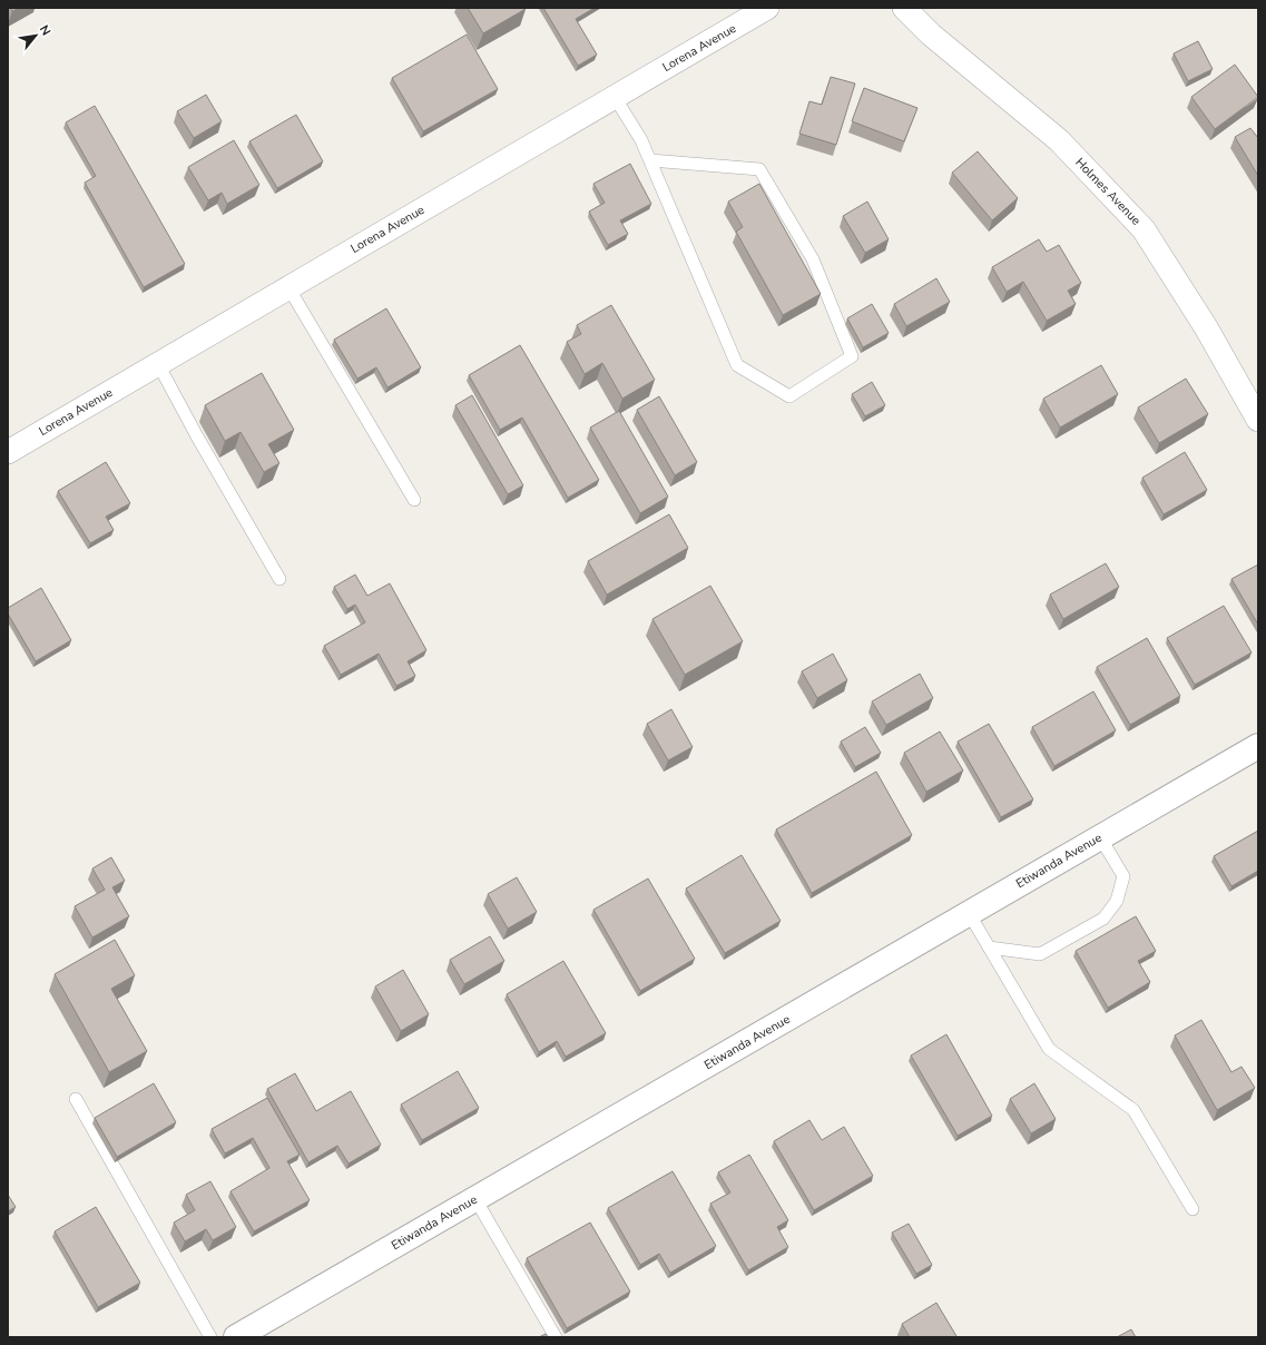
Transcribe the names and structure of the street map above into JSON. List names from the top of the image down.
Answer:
{
  "streets": {
    "street": ["Lorena Avenue", "Holmes Avenue", "Etiwanda Avenue"]
  },
  "north": "top right"
}
